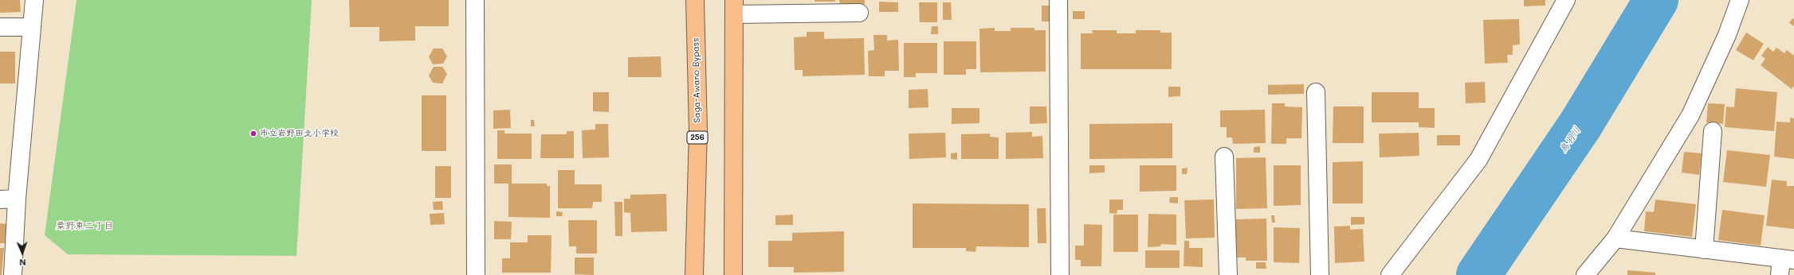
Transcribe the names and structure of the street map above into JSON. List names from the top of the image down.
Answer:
{
  "streets": {
    "highway": ["Saga-Awano Bypass", "256"]
  },
  "districts": ["粟野東二丁目"],
  "water": ["鳥羽川"],
  "places": ["市立岩野田北小学校"],
  "north": "bottom"
}
